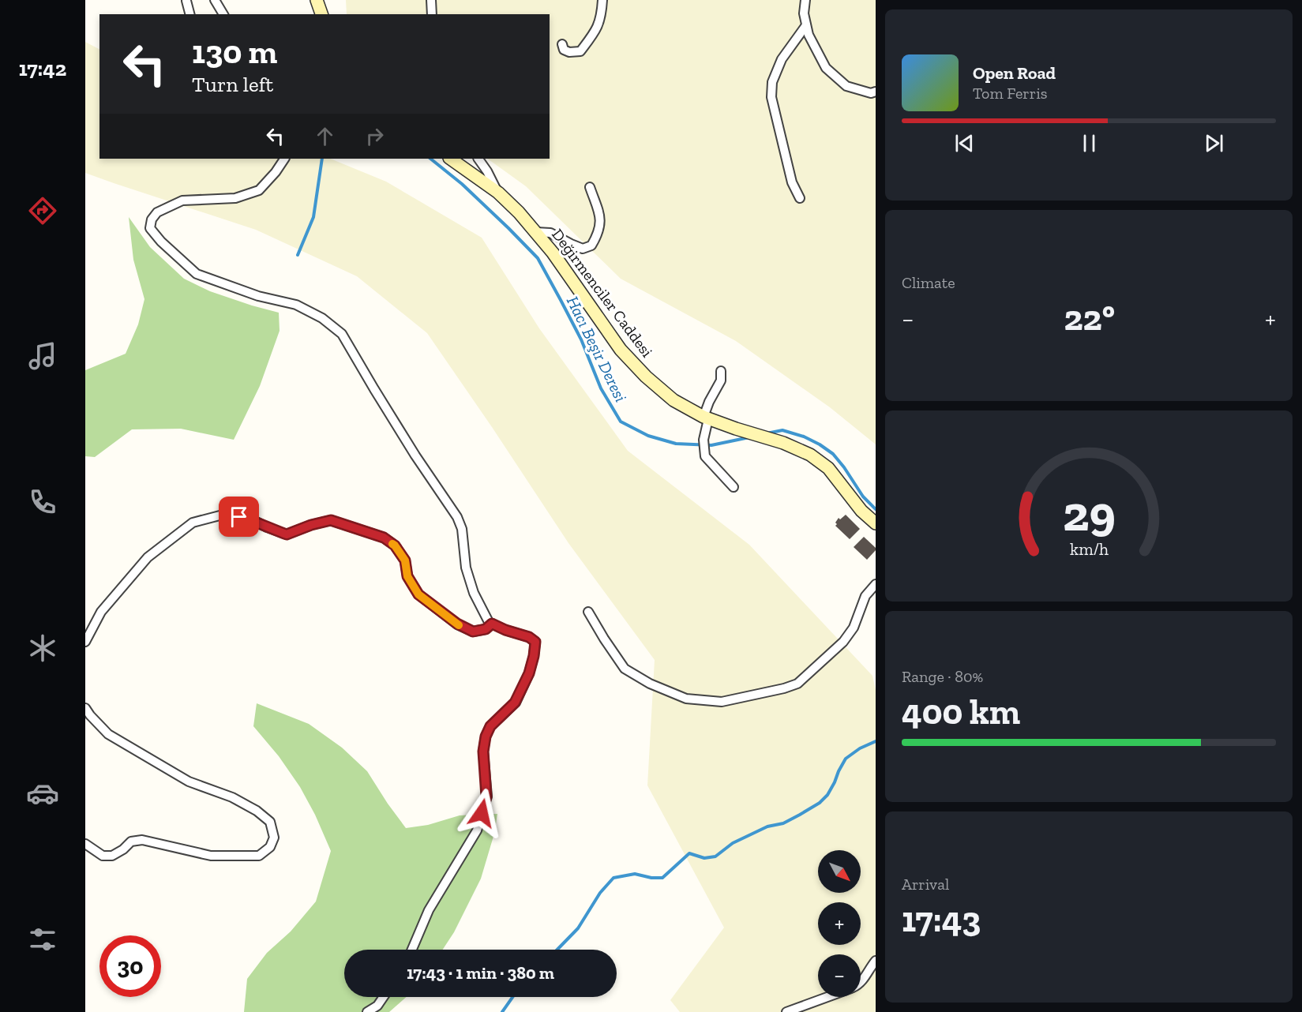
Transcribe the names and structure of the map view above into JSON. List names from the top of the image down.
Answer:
{
  "streets": {
    "main road": ["Değirmenciler Caddesi"]
  },
  "water": ["Hacı Beşir Deresi"],
  "north": "bottom right",
  "page": {
    "tabs": "17:42",
    "turn": ["130 m", "Turn left"],
    "song": ["Open Road", "Tom Ferris"],
    "tile": [
      "Climate",
      ["Range · 80%", "400 km"],
      ["Arrival", "17:43"]
    ],
    "heat": ["−", "22°", "+"],
    "map_buttons": ["+", "−"],
    "limit": "30",
    "trip": "17:43 · 1 min · 380 m",
    "gauge": ["29", "km/h"]
  }
}
